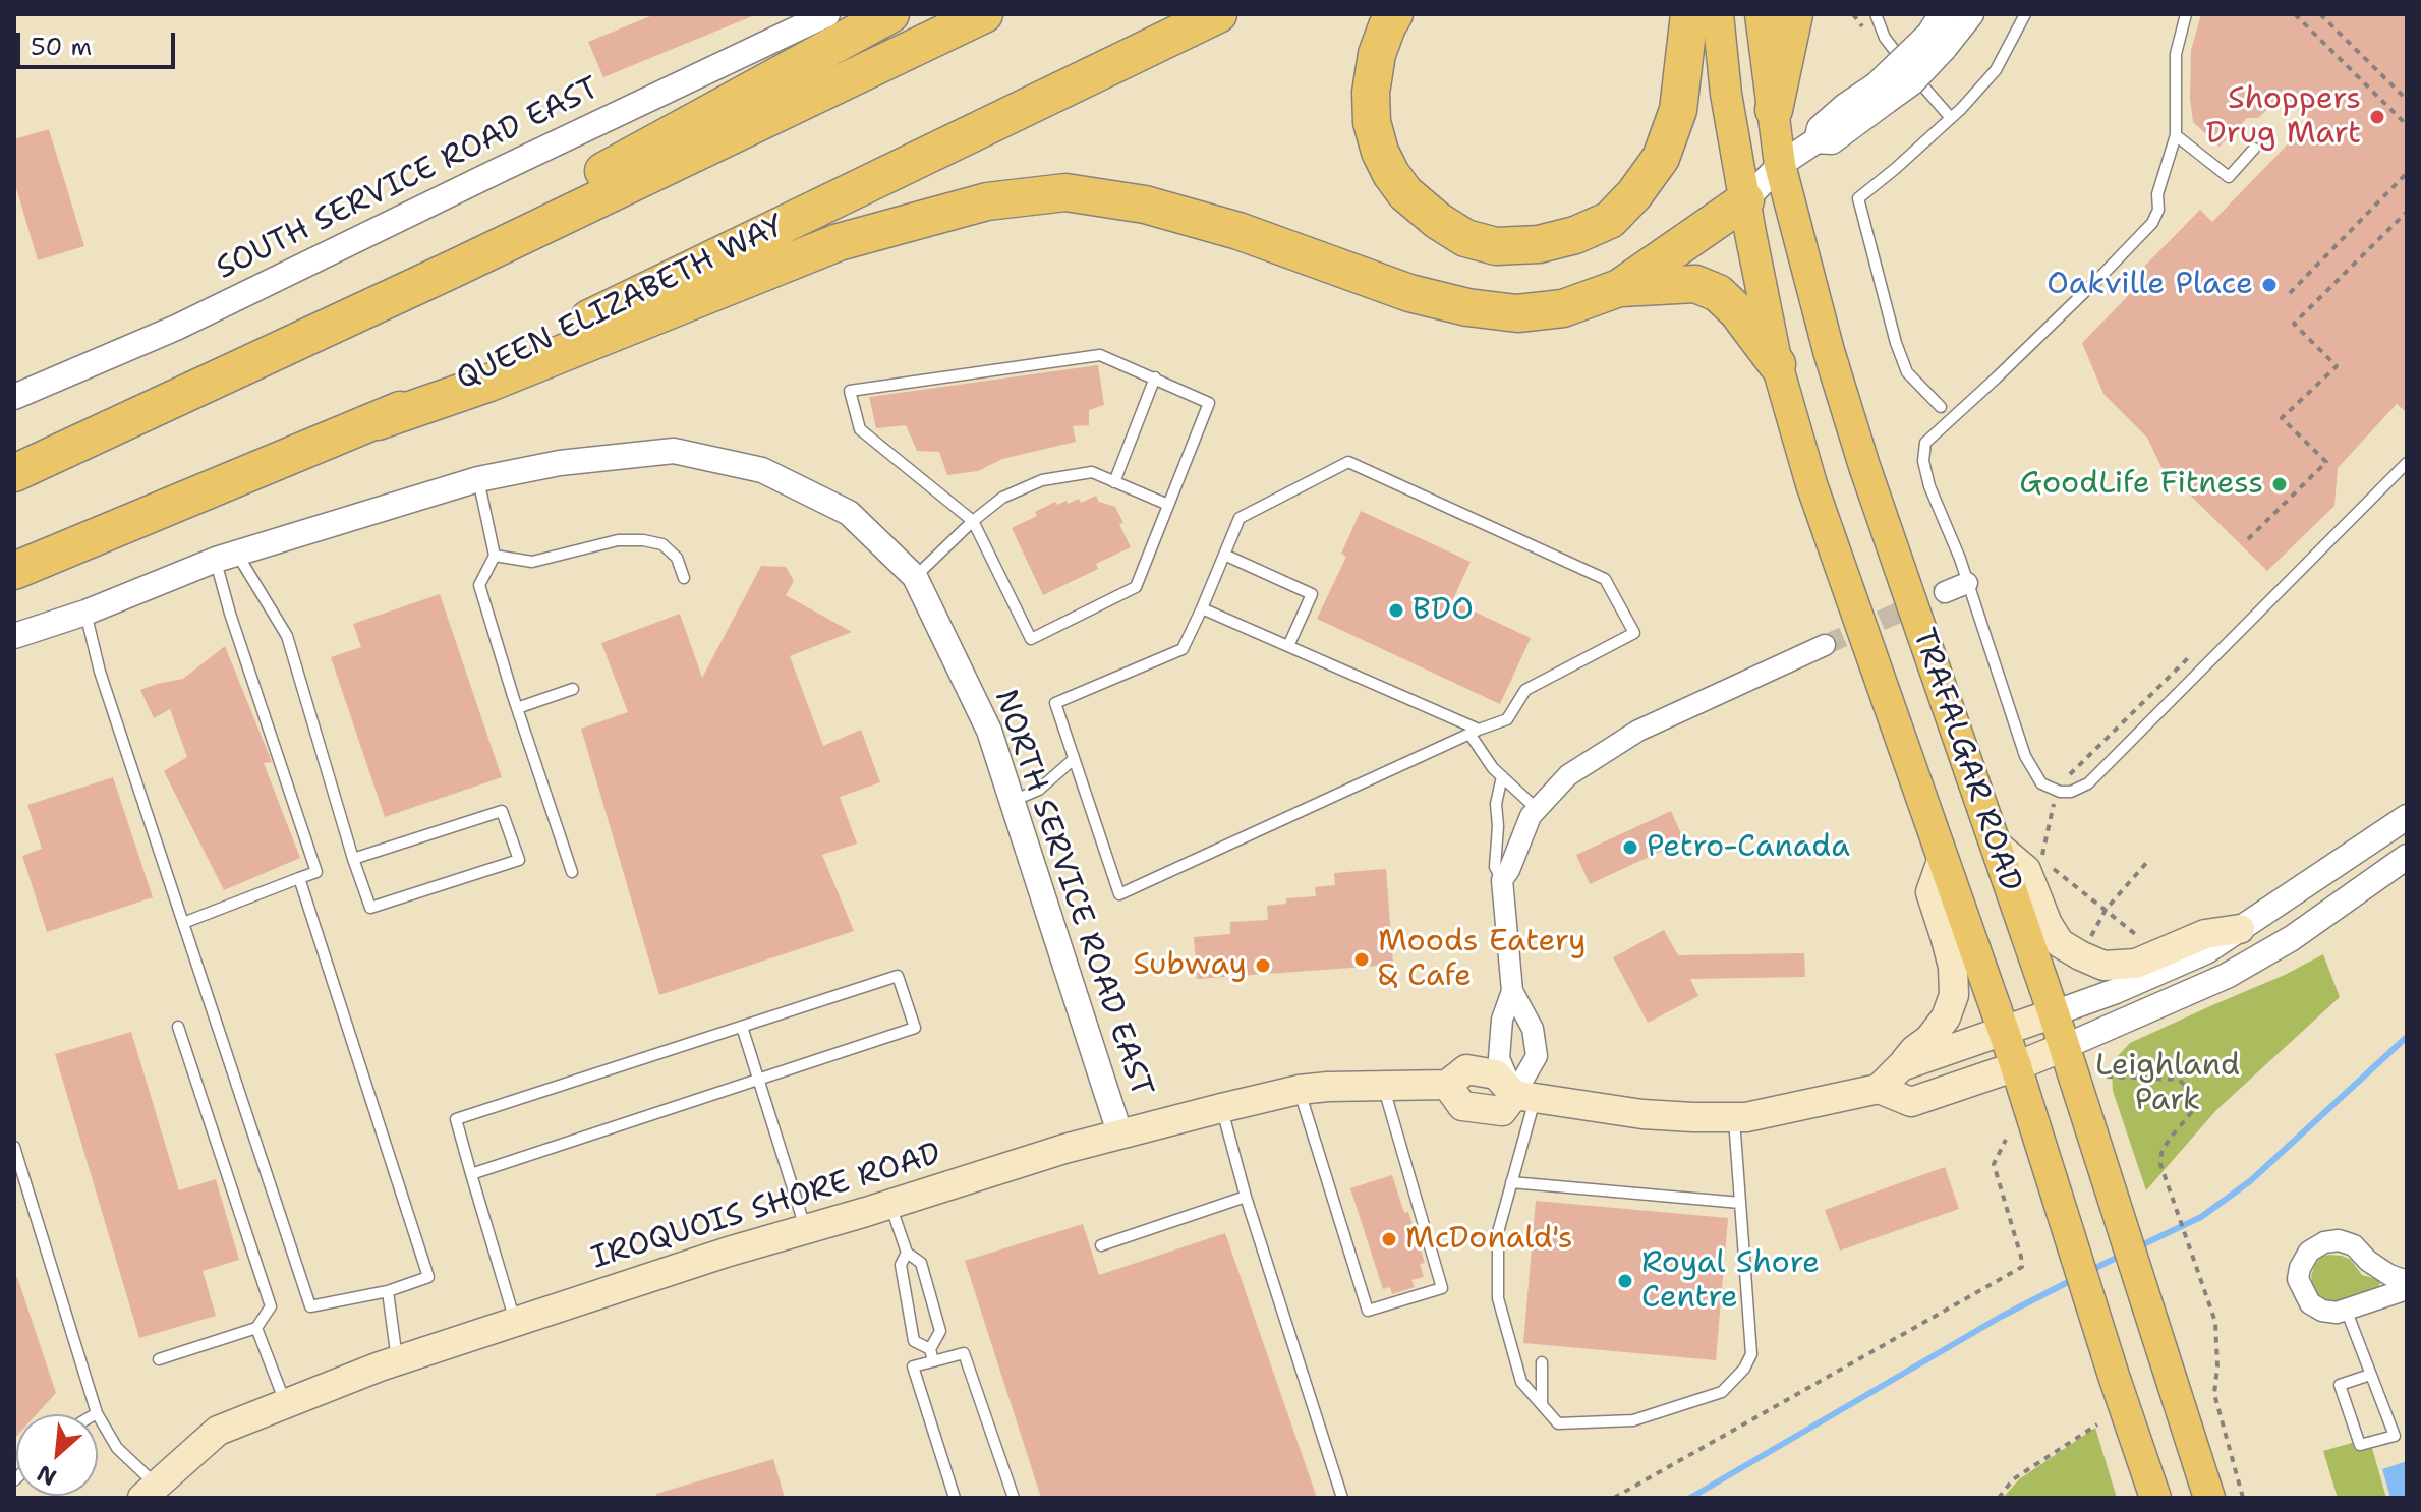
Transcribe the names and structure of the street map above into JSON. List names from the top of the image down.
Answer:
{
  "streets": {
    "highway": ["QUEEN ELIZABETH WAY"],
    "main road": ["TRAFALGAR ROAD", "IROQUOIS SHORE ROAD"],
    "street": ["SOUTH SERVICE ROAD EAST", "NORTH SERVICE ROAD EAST"]
  },
  "crossings": [
    ["NORTH SERVICE ROAD EAST", "IROQUOIS SHORE ROAD"]
  ],
  "parks": ["Leighland Park"],
  "places": [
    "Shoppers Drug Mart",
    "Oakville Place",
    "GoodLife Fitness",
    "BDO",
    "Petro-Canada",
    "Moods Eatery & Cafe",
    "Subway",
    "McDonald's",
    "Royal Shore Centre"
  ],
  "scale_bar": "50 m",
  "north": "bottom left"
}
